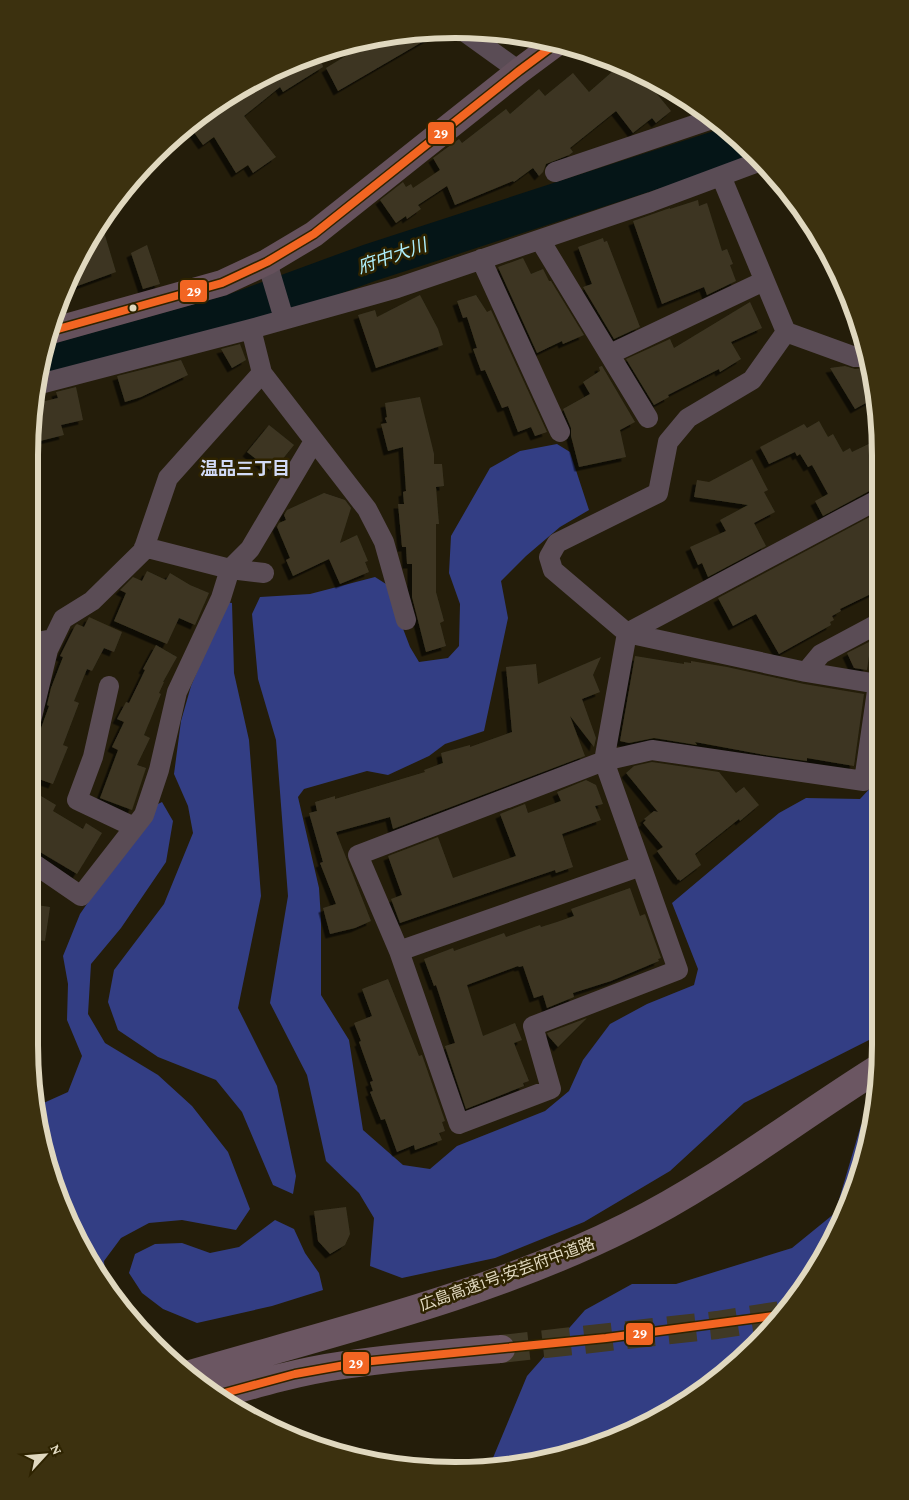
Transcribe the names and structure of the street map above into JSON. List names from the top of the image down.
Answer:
{
  "streets": {
    "highway": ["広島高速1号;安芸府中道路"]
  },
  "districts": ["温品三丁目"],
  "water": ["府中大川"],
  "lines": ["transit line 29"],
  "north": "top right"
}
